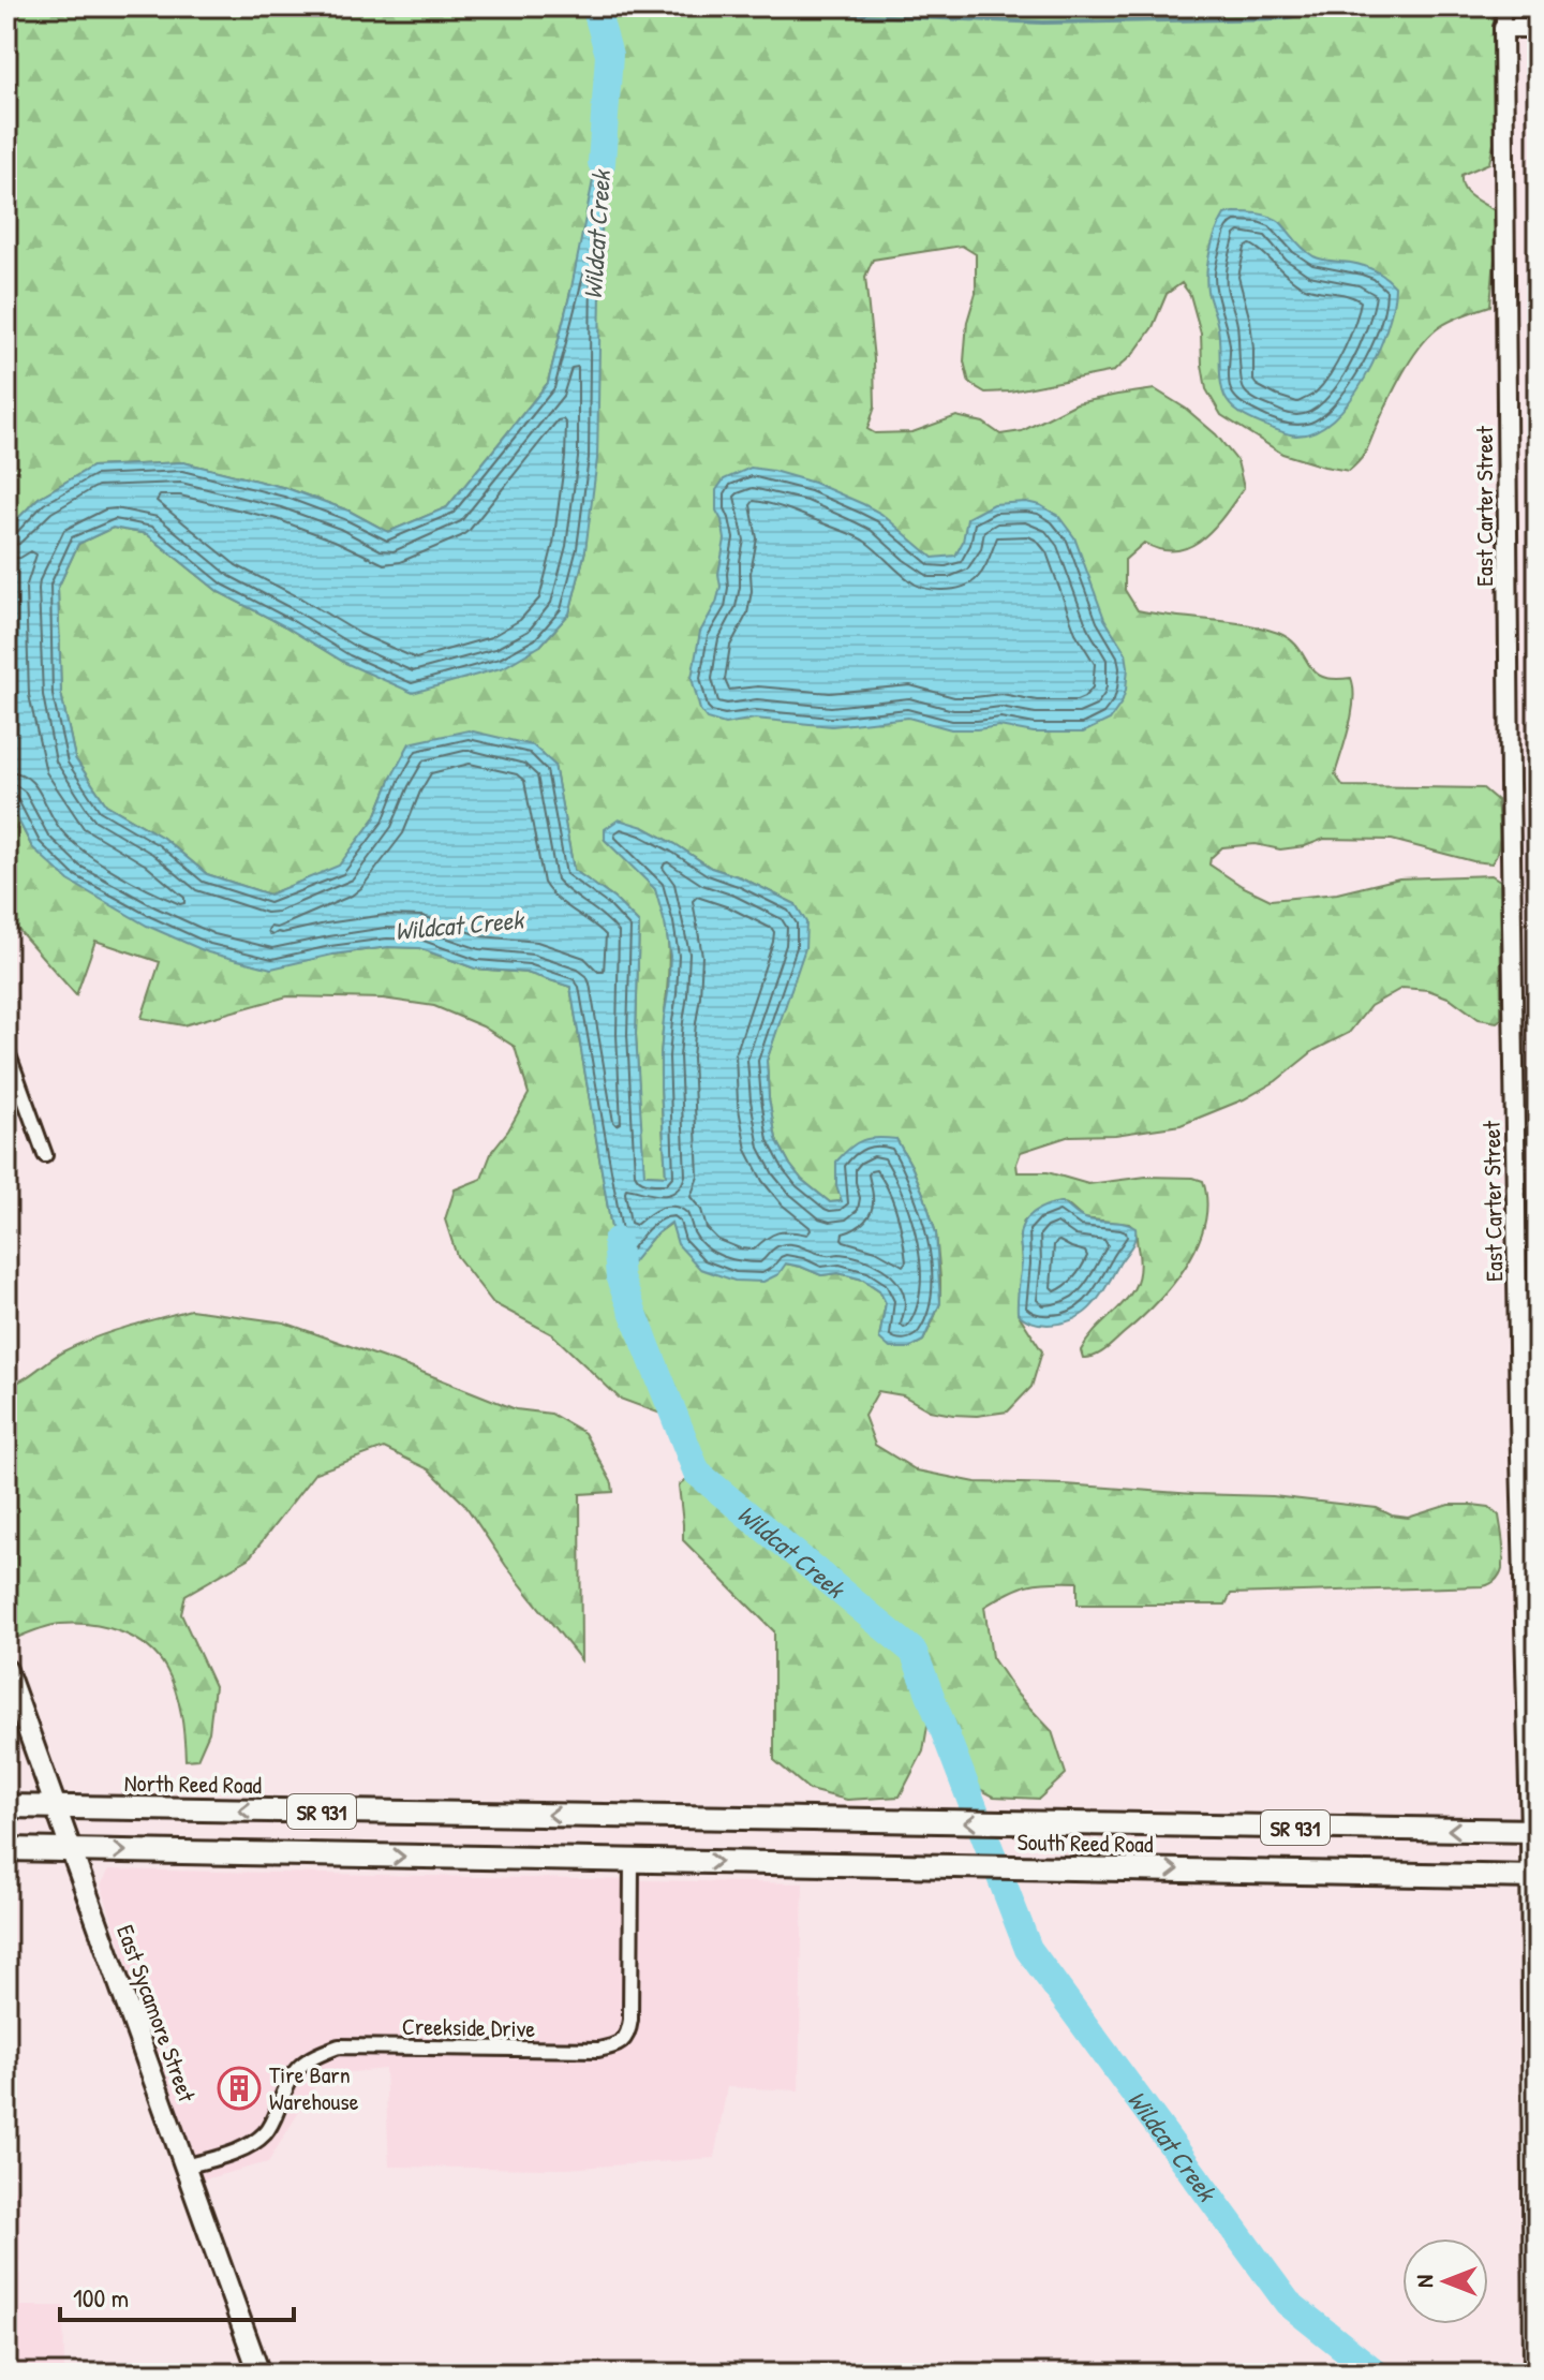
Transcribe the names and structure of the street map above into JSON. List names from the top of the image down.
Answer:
{
  "streets": {
    "main road": [
      "North Reed Road",
      "SR 931",
      "South Reed Road",
      "East Sycamore Street"
    ],
    "street": ["East Carter Street", "Creekside Drive"]
  },
  "crossings": [
    ["East Carter Street", "South Reed Road"],
    ["North Reed Road", "South Reed Road"],
    ["North Reed Road", "East Sycamore Street"],
    ["SR 931", "South Reed Road"],
    ["SR 931", "East Sycamore Street"],
    ["SR 931", "Creekside Drive"],
    ["South Reed Road", "Creekside Drive"],
    ["East Sycamore Street", "Creekside Drive"]
  ],
  "water": ["Wildcat Creek"],
  "places": {
    "building": ["Tire Barn Warehouse"]
  },
  "scale_bar": "100 m",
  "north": "left"
}
